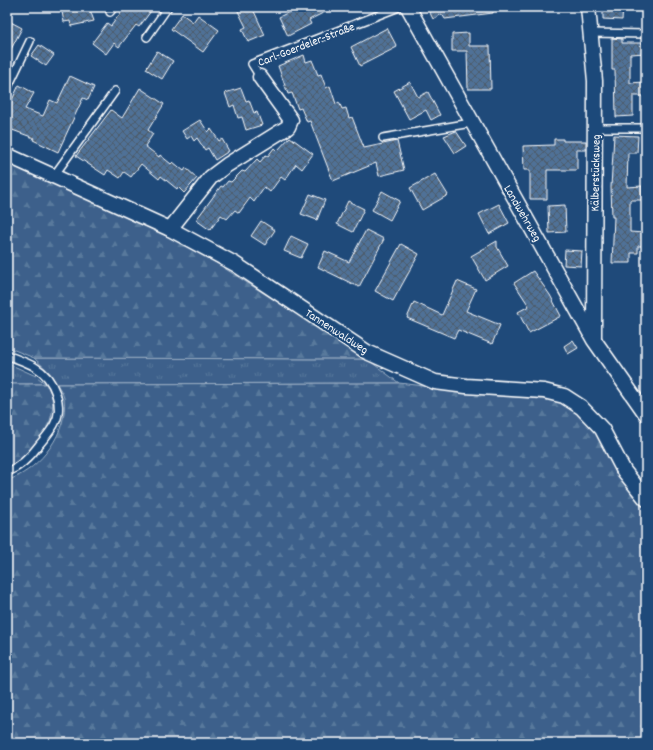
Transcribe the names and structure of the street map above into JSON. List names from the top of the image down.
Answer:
{
  "streets": {
    "street": [
      "Carl-Goerdeler-Straße",
      "Kälberstücksweg",
      "Landwehrweg",
      "Tannenwaldweg"
    ]
  },
  "crossings": [
    ["Carl-Goerdeler-Straße", "Tannenwaldweg"],
    ["Kälberstücksweg", "Landwehrweg"]
  ]
}
